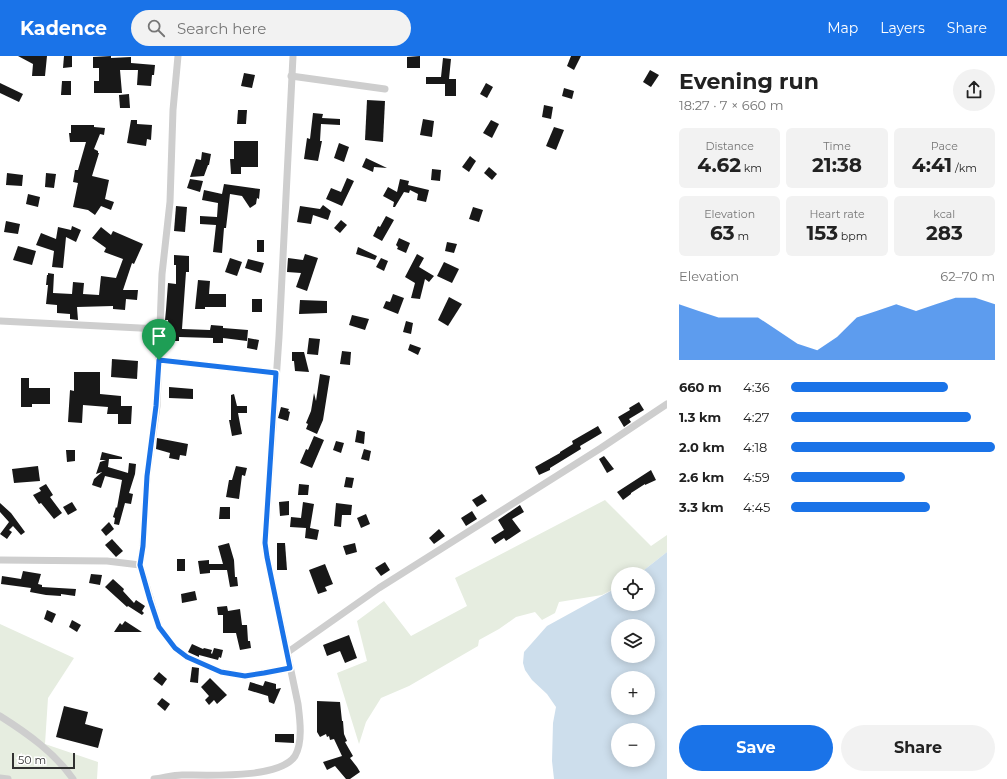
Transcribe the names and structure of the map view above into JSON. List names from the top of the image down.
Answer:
{
  "scale_bar": "50 m",
  "page": {
    "header": "Kadence",
    "search": "Search here",
    "nav": ["Map", "Layers", "Share"],
    "heading": ["Evening run", "18:27 · 7 × 660 m"],
    "stats": [
      ["Distance", "4.62 km"],
      ["Time", "21:38"],
      ["Pace", "4:41 /km"],
      ["Elevation", "63 m"],
      ["Heart rate", "153 bpm"],
      ["kcal", "283"]
    ],
    "chart": ["Elevation", "62–70 m"],
    "list": [
      {
        "name": "660 m",
        "note": "4:36"
      },
      {
        "name": "1.3 km",
        "note": "4:27"
      },
      {
        "name": "2.0 km",
        "note": "4:18"
      },
      {
        "name": "2.6 km",
        "note": "4:59"
      },
      {
        "name": "3.3 km",
        "note": "4:45"
      }
    ],
    "map_buttons": ["+", "−"],
    "buttons": ["Save", "Share"],
    "scale": "50 m"
  }
}
